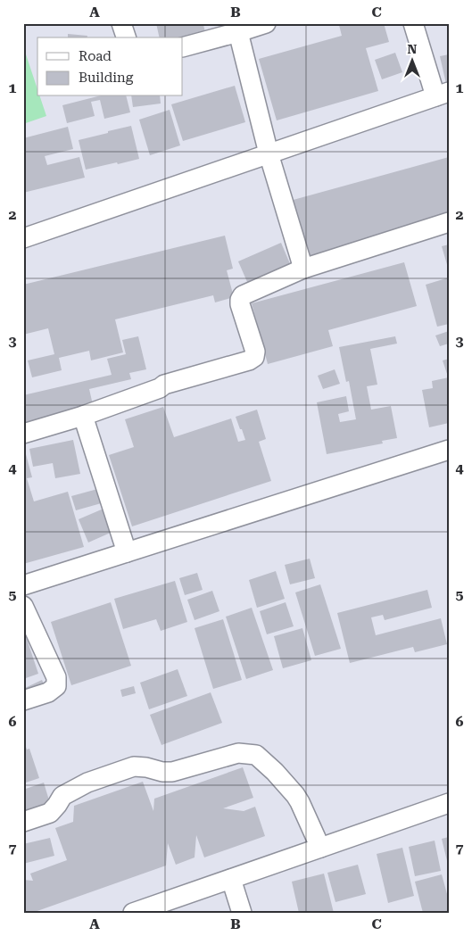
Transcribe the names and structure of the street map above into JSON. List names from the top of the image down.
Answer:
{
  "legend": ["Road", "Building"],
  "north": "top",
  "grid": {
    "columns": ["A", "B", "C"],
    "rows": [
      "1",
      "2",
      "3",
      "4",
      "5",
      "6",
      "7"
    ]
  }
}
